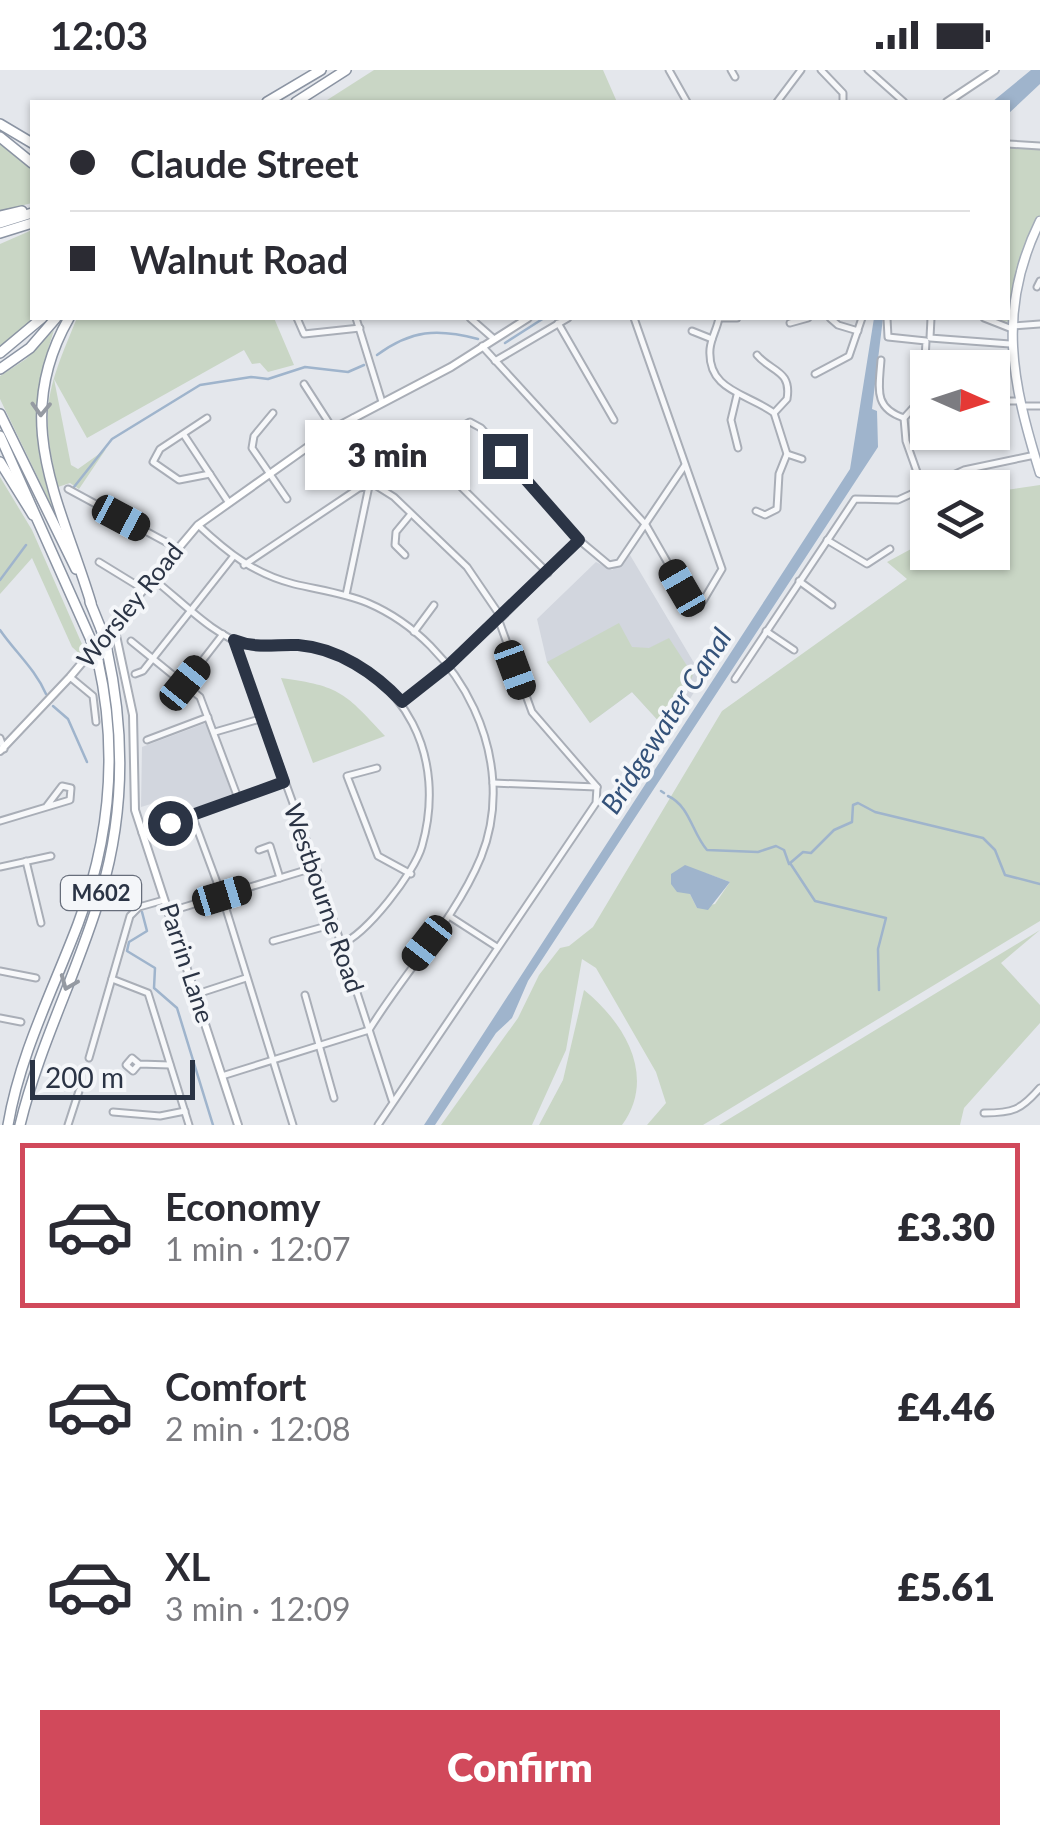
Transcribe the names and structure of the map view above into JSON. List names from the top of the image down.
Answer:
{
  "streets": {
    "highway": ["M602"],
    "main road": ["Worsley Road", "Parrin Lane"],
    "street": ["Westbourne Road"]
  },
  "crossings": [
    ["Worsley Road", "Parrin Lane"]
  ],
  "water": ["Bridgewater Canal"],
  "scale_bar": "200 m",
  "north": "right",
  "page": {
    "status": "12:03",
    "banner": ["Claude Street", "Walnut Road"],
    "bubble": "3 min",
    "scale": "200 m",
    "list": [
      {
        "name": "Economy",
        "note": "1 min · 12:07",
        "value": "£3.30"
      },
      {
        "name": "Comfort",
        "note": "2 min · 12:08",
        "value": "£4.46"
      },
      {
        "name": "XL",
        "note": "3 min · 12:09",
        "value": "£5.61"
      }
    ],
    "buttons": "Confirm"
  }
}
